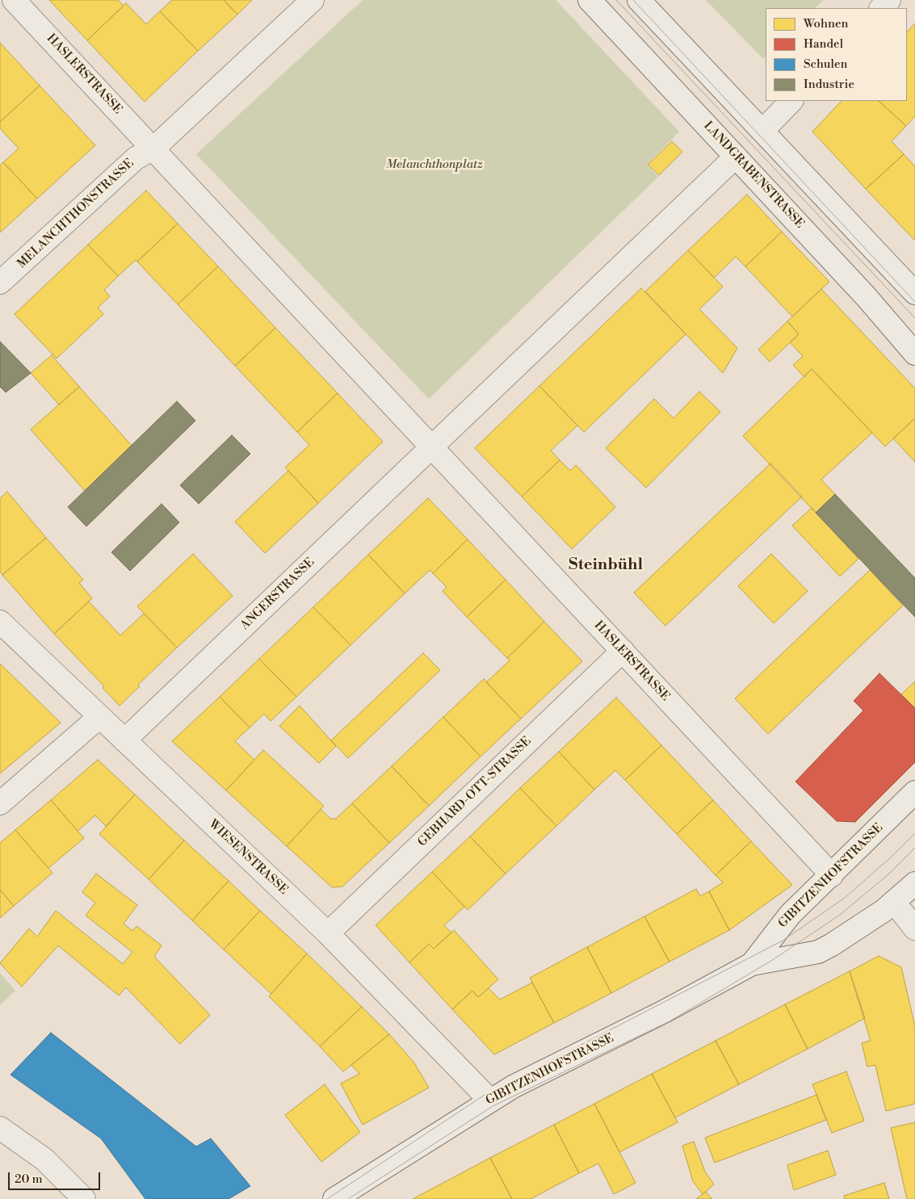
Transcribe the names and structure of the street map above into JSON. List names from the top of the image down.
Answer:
{
  "streets": {
    "street": [
      "HASLERSTRASSE",
      "LANDGRABENSTRASSE",
      "MELANCHTHONSTRASSE",
      "ANGERSTRASSE",
      "GEBHARD-OTT-STRASSE",
      "WIESENSTRASSE",
      "GIBITZENHOFSTRASSE"
    ]
  },
  "crossings": [
    ["HASLERSTRASSE", "MELANCHTHONSTRASSE"],
    ["HASLERSTRASSE", "ANGERSTRASSE"],
    ["HASLERSTRASSE", "GEBHARD-OTT-STRASSE"],
    ["HASLERSTRASSE", "GIBITZENHOFSTRASSE"],
    ["ANGERSTRASSE", "WIESENSTRASSE"],
    ["GEBHARD-OTT-STRASSE", "WIESENSTRASSE"],
    ["WIESENSTRASSE", "GIBITZENHOFSTRASSE"]
  ],
  "districts": ["Steinbühl"],
  "parks": ["Melanchthonplatz"],
  "legend": [
    "Wohnen",
    "Handel",
    "Schulen",
    "Industrie"
  ],
  "scale_bar": "20 m"
}
